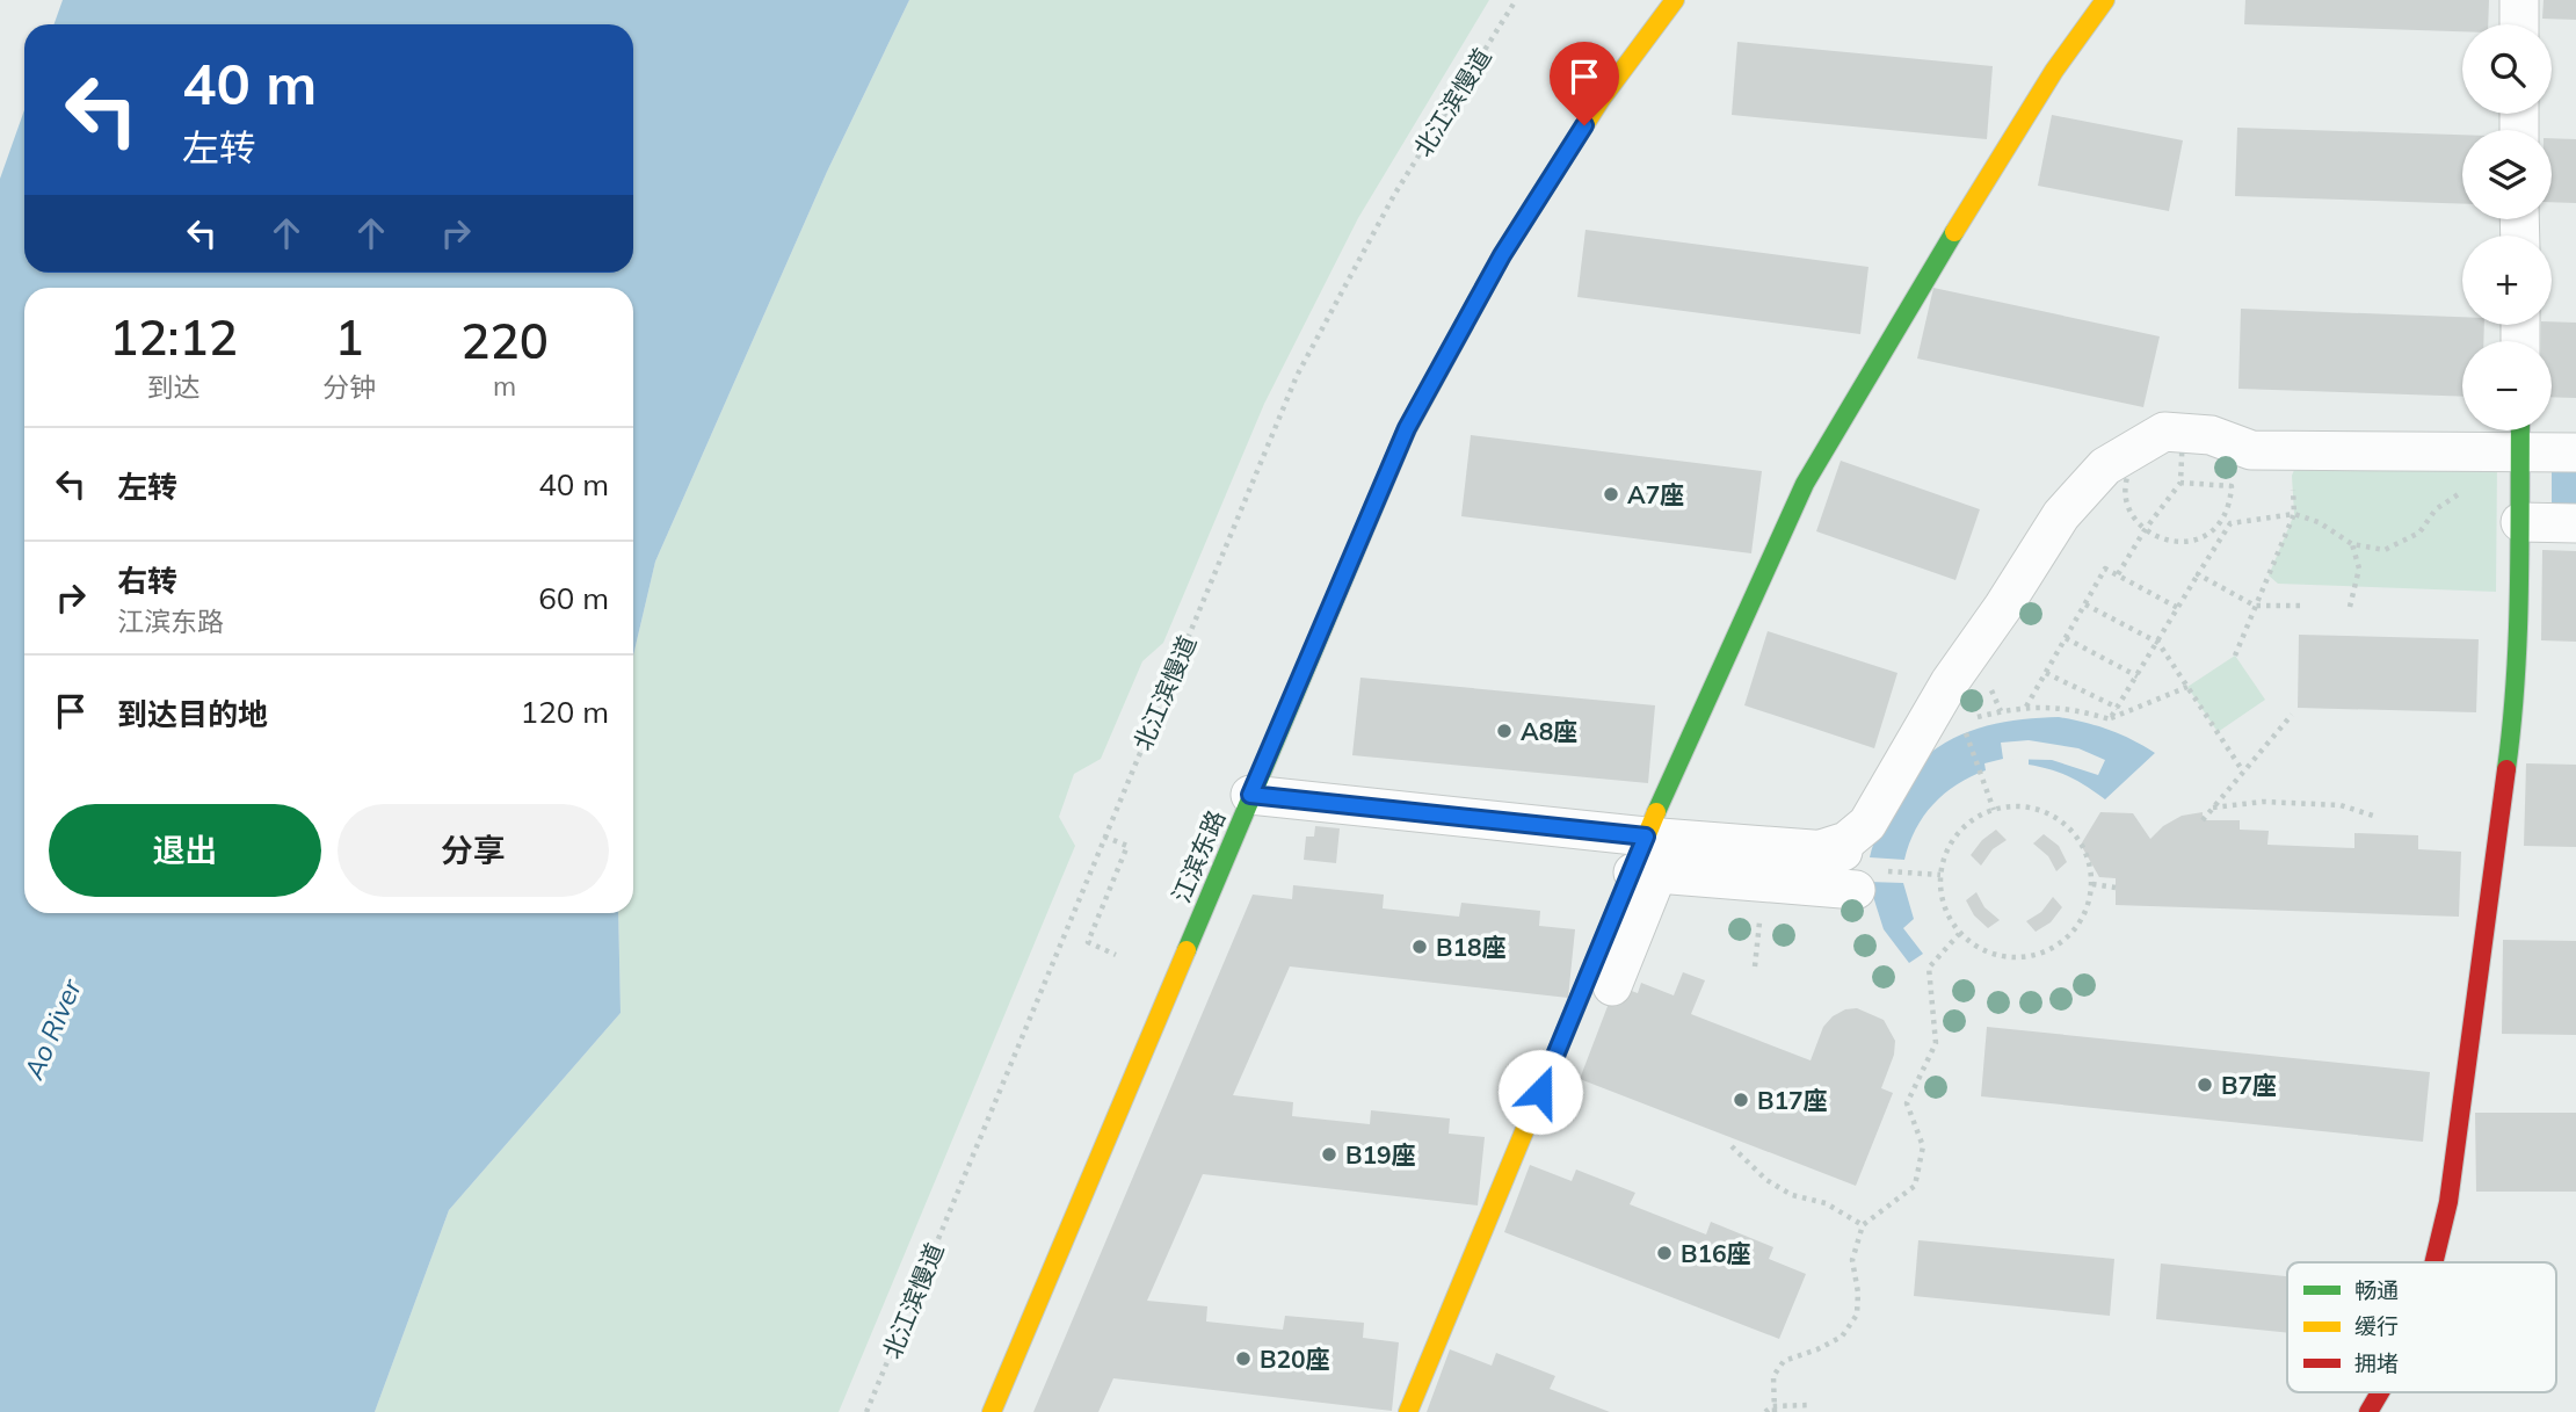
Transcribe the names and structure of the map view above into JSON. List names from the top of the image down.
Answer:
{
  "streets": {
    "street": ["江滨东路"],
    "path": ["北江滨慢道"]
  },
  "water": ["Ao River"],
  "places": [
    "A7座",
    "A8座",
    "B18座",
    "B7座",
    "B17座",
    "B19座",
    "B16座",
    "B20座"
  ],
  "legend": ["畅通", "缓行", "拥堵"],
  "page": {
    "map_buttons": ["+", "−"],
    "turn": ["40 m", "左转"],
    "eta": [
      "12:12",
      "到达",
      "1",
      "分钟",
      "220",
      "m"
    ],
    "list": [
      {
        "name": "左转",
        "value": "40 m"
      },
      {
        "name": "右转",
        "note": "江滨东路",
        "value": "60 m"
      },
      {
        "name": "到达目的地",
        "value": "120 m"
      }
    ],
    "buttons": ["退出", "分享"]
  }
}
